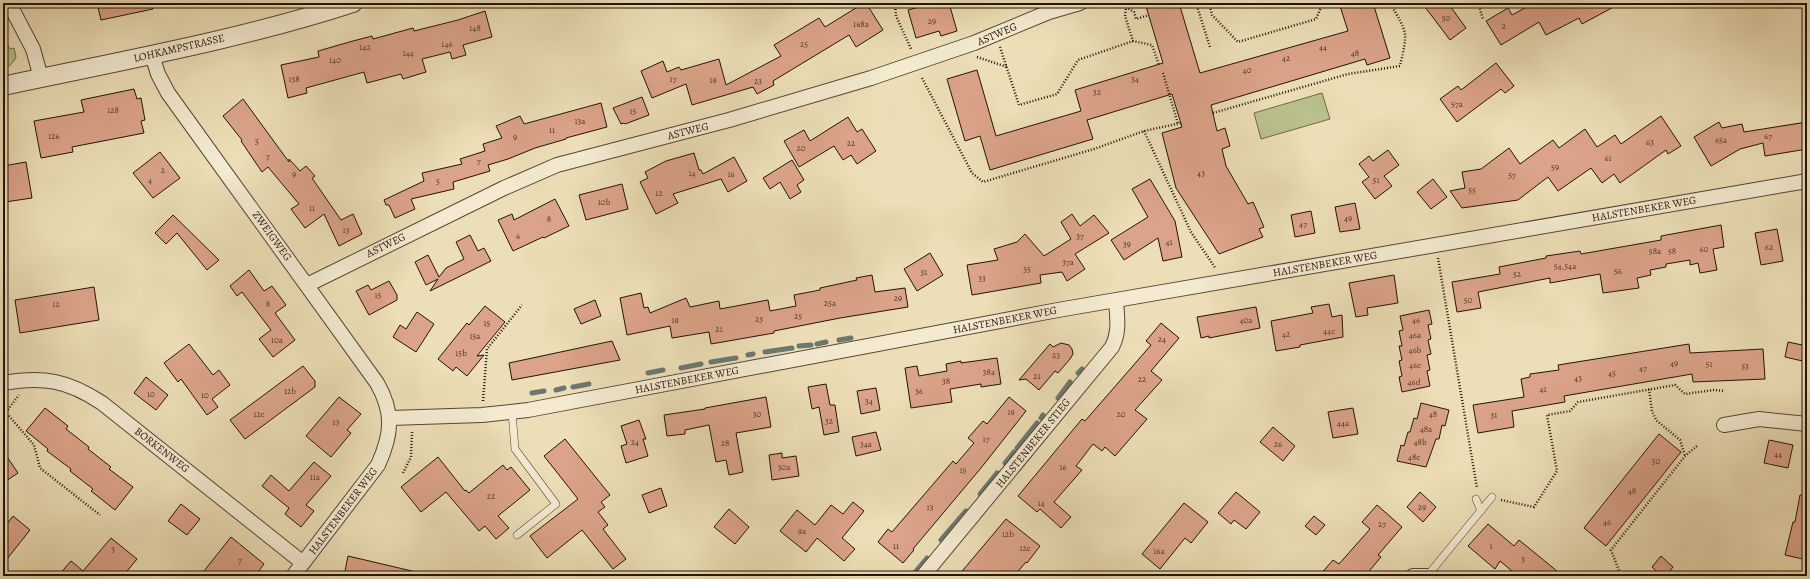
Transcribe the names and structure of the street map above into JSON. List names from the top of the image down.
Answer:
{
  "streets": {
    "street": [
      "ASTWEG",
      "LOHKAMPSTRASSE",
      "HALSTENBEKER WEG",
      "ZWEIGWEG",
      "HALSTENBEKER STIEG",
      "BORKENWEG"
    ]
  },
  "crossings": [
    ["ASTWEG", "ZWEIGWEG"],
    ["LOHKAMPSTRASSE", "ZWEIGWEG"],
    ["HALSTENBEKER WEG", "ZWEIGWEG"],
    ["HALSTENBEKER WEG", "HALSTENBEKER STIEG"],
    ["HALSTENBEKER WEG", "BORKENWEG"]
  ],
  "house_numbers": [
    "50",
    "29",
    "168a",
    "2",
    "148",
    "146",
    "25",
    "142",
    "44",
    "144",
    "48",
    "42",
    "140",
    "40",
    "138",
    "17",
    "34",
    "19",
    "23",
    "32",
    "57a",
    "128",
    "15",
    "13a",
    "11",
    "126",
    "67",
    "9",
    "65a",
    "5",
    "63",
    "22",
    "20",
    "7",
    "61",
    "7",
    "59",
    "2",
    "14",
    "43",
    "9",
    "16",
    "57",
    "4",
    "51",
    "5",
    "55",
    "12",
    "10b",
    "11",
    "49",
    "8",
    "47",
    "13",
    "6",
    "37",
    "41",
    "39",
    "62",
    "60",
    "58a",
    "58",
    "37a",
    "54,54a",
    "35",
    "56",
    "31",
    "52",
    "33",
    "15",
    "29",
    "50",
    "25a",
    "12",
    "8",
    "25",
    "23",
    "19",
    "40a",
    "46",
    "15",
    "21",
    "44c",
    "42",
    "46a",
    "15a",
    "24",
    "10a",
    "46b",
    "15b",
    "23",
    "49",
    "51",
    "46c",
    "53",
    "47",
    "38a",
    "45",
    "21",
    "43",
    "22",
    "38",
    "46d",
    "41",
    "12b",
    "36",
    "10",
    "10",
    "34",
    "19",
    "12c",
    "30",
    "20",
    "48",
    "31",
    "32",
    "13",
    "44a",
    "48a",
    "17",
    "24",
    "48b",
    "28",
    "34a",
    "26",
    "44",
    "48c",
    "50",
    "30a",
    "16",
    "15",
    "11a",
    "48",
    "22",
    "14",
    "13",
    "29",
    "46",
    "27",
    "9a",
    "12b",
    "11",
    "1",
    "12c",
    "3",
    "16a",
    "3",
    "7"
  ]
}
